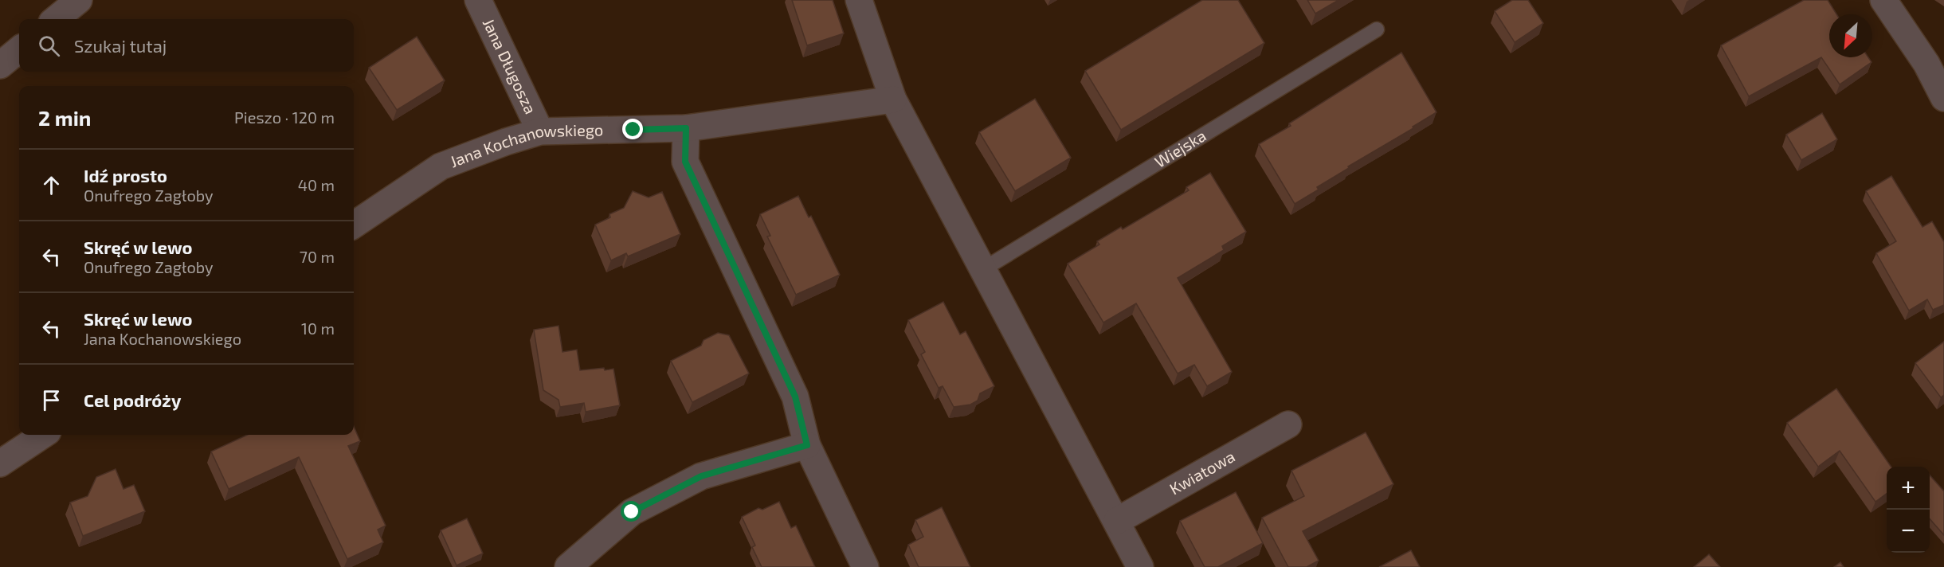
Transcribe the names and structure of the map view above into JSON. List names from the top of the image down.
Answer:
{
  "streets": {
    "street": ["Jana Długosza", "Jana Kochanowskiego", "Kwiatowa"],
    "lane": ["Wiejska"]
  },
  "crossings": [
    ["Jana Długosza", "Jana Kochanowskiego"]
  ],
  "north": "bottom left",
  "page": {
    "search": "Szukaj tutaj",
    "heading": ["2 min", "Pieszo · 120 m"],
    "list": [
      ["Idź prosto", "Onufrego Zagłoby", "40 m"],
      ["Skręć w lewo", "Onufrego Zagłoby", "70 m"],
      ["Skręć w lewo", "Jana Kochanowskiego", "10 m"],
      "Cel podróży"
    ],
    "map_buttons": ["+", "−"]
  }
}
